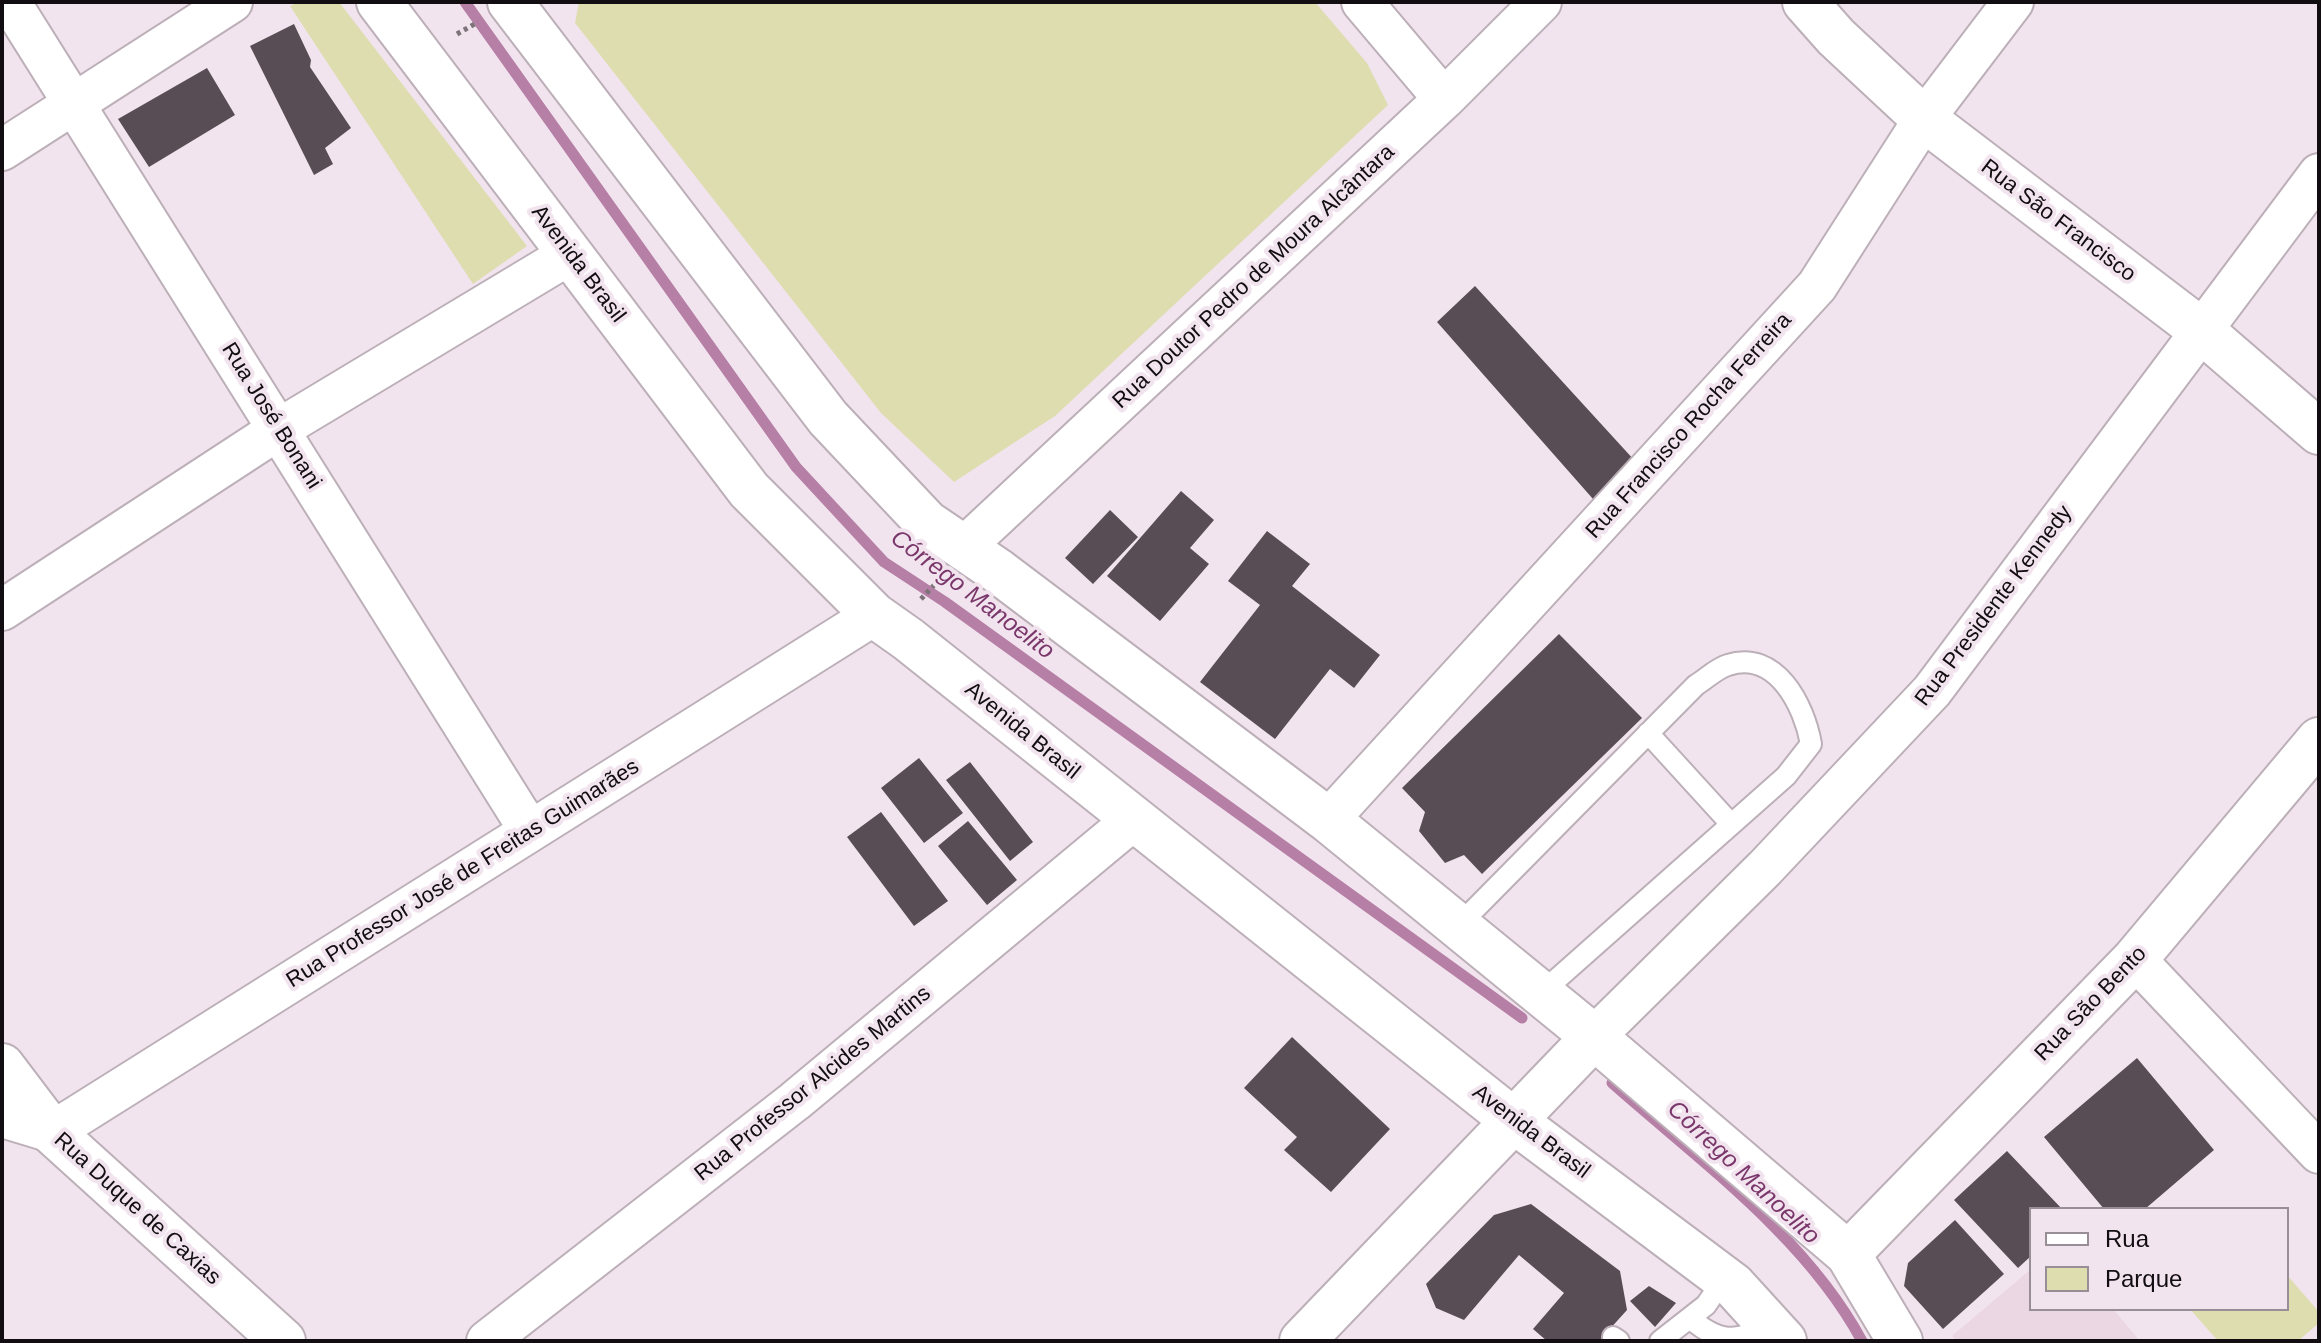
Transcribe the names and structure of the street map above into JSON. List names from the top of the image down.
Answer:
{
  "streets": {
    "main road": [
      "Rua São Francisco",
      "Avenida Brasil",
      "Rua São Bento",
      "Rua Duque de Caxias"
    ],
    "street": [
      "Rua Doutor Pedro de Moura Alcântara",
      "Rua José Bonani",
      "Rua Francisco Rocha Ferreira",
      "Rua Presidente Kennedy",
      "Rua Professor José de Freitas Guimarães",
      "Rua Professor Alcides Martins"
    ]
  },
  "crossings": [
    ["Rua São Francisco", "Rua Francisco Rocha Ferreira"],
    ["Rua São Francisco", "Rua Presidente Kennedy"],
    ["Avenida Brasil", "Rua Professor José de Freitas Guimarães"],
    ["Avenida Brasil", "Rua Professor Alcides Martins"],
    ["Rua José Bonani", "Rua Professor José de Freitas Guimarães"],
    ["Rua Professor José de Freitas Guimarães", "Rua Duque de Caxias"]
  ],
  "water": ["Córrego Manoelito"],
  "legend": ["Rua", "Parque"]
}
